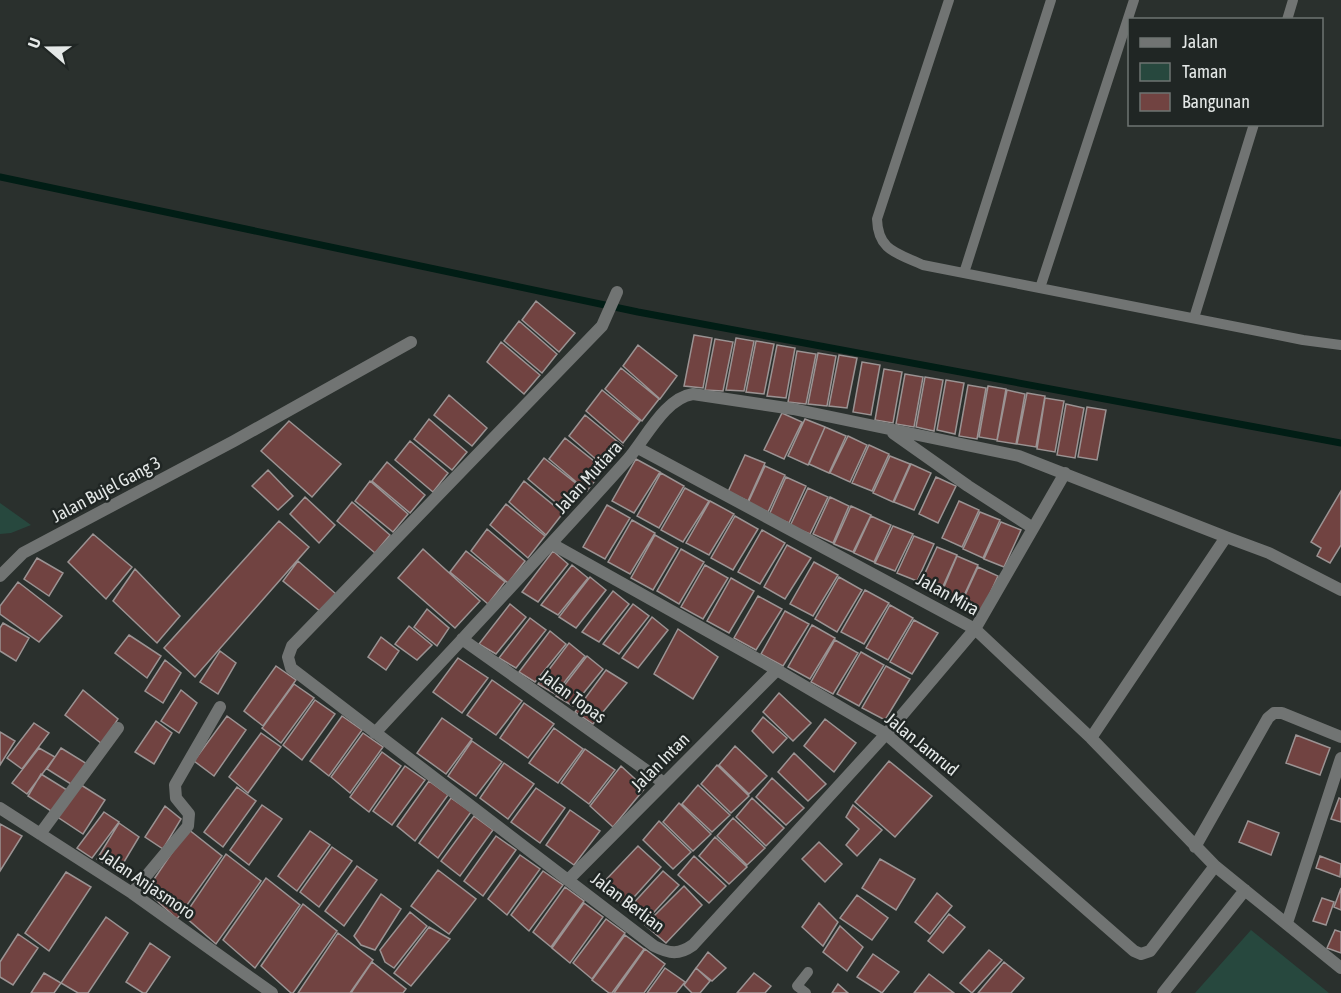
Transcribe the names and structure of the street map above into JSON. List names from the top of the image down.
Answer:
{
  "streets": {
    "street": [
      "Jalan Mutiara",
      "Jalan Bujel Gang 3",
      "Jalan Mira",
      "Jalan Topas",
      "Jalan Jamrud",
      "Jalan Intan",
      "Jalan Anjasmoro",
      "Jalan Berlian"
    ]
  },
  "crossings": [
    ["Jalan Mutiara", "Jalan Mira"],
    ["Jalan Mutiara", "Jalan Topas"],
    ["Jalan Mutiara", "Jalan Jamrud"],
    ["Jalan Mutiara", "Jalan Berlian"],
    ["Jalan Mira", "Jalan Jamrud"],
    ["Jalan Topas", "Jalan Intan"],
    ["Jalan Jamrud", "Jalan Intan"],
    ["Jalan Jamrud", "Jalan Berlian"],
    ["Jalan Intan", "Jalan Berlian"]
  ],
  "legend": ["Jalan", "Taman", "Bangunan"],
  "north": "left"
}
